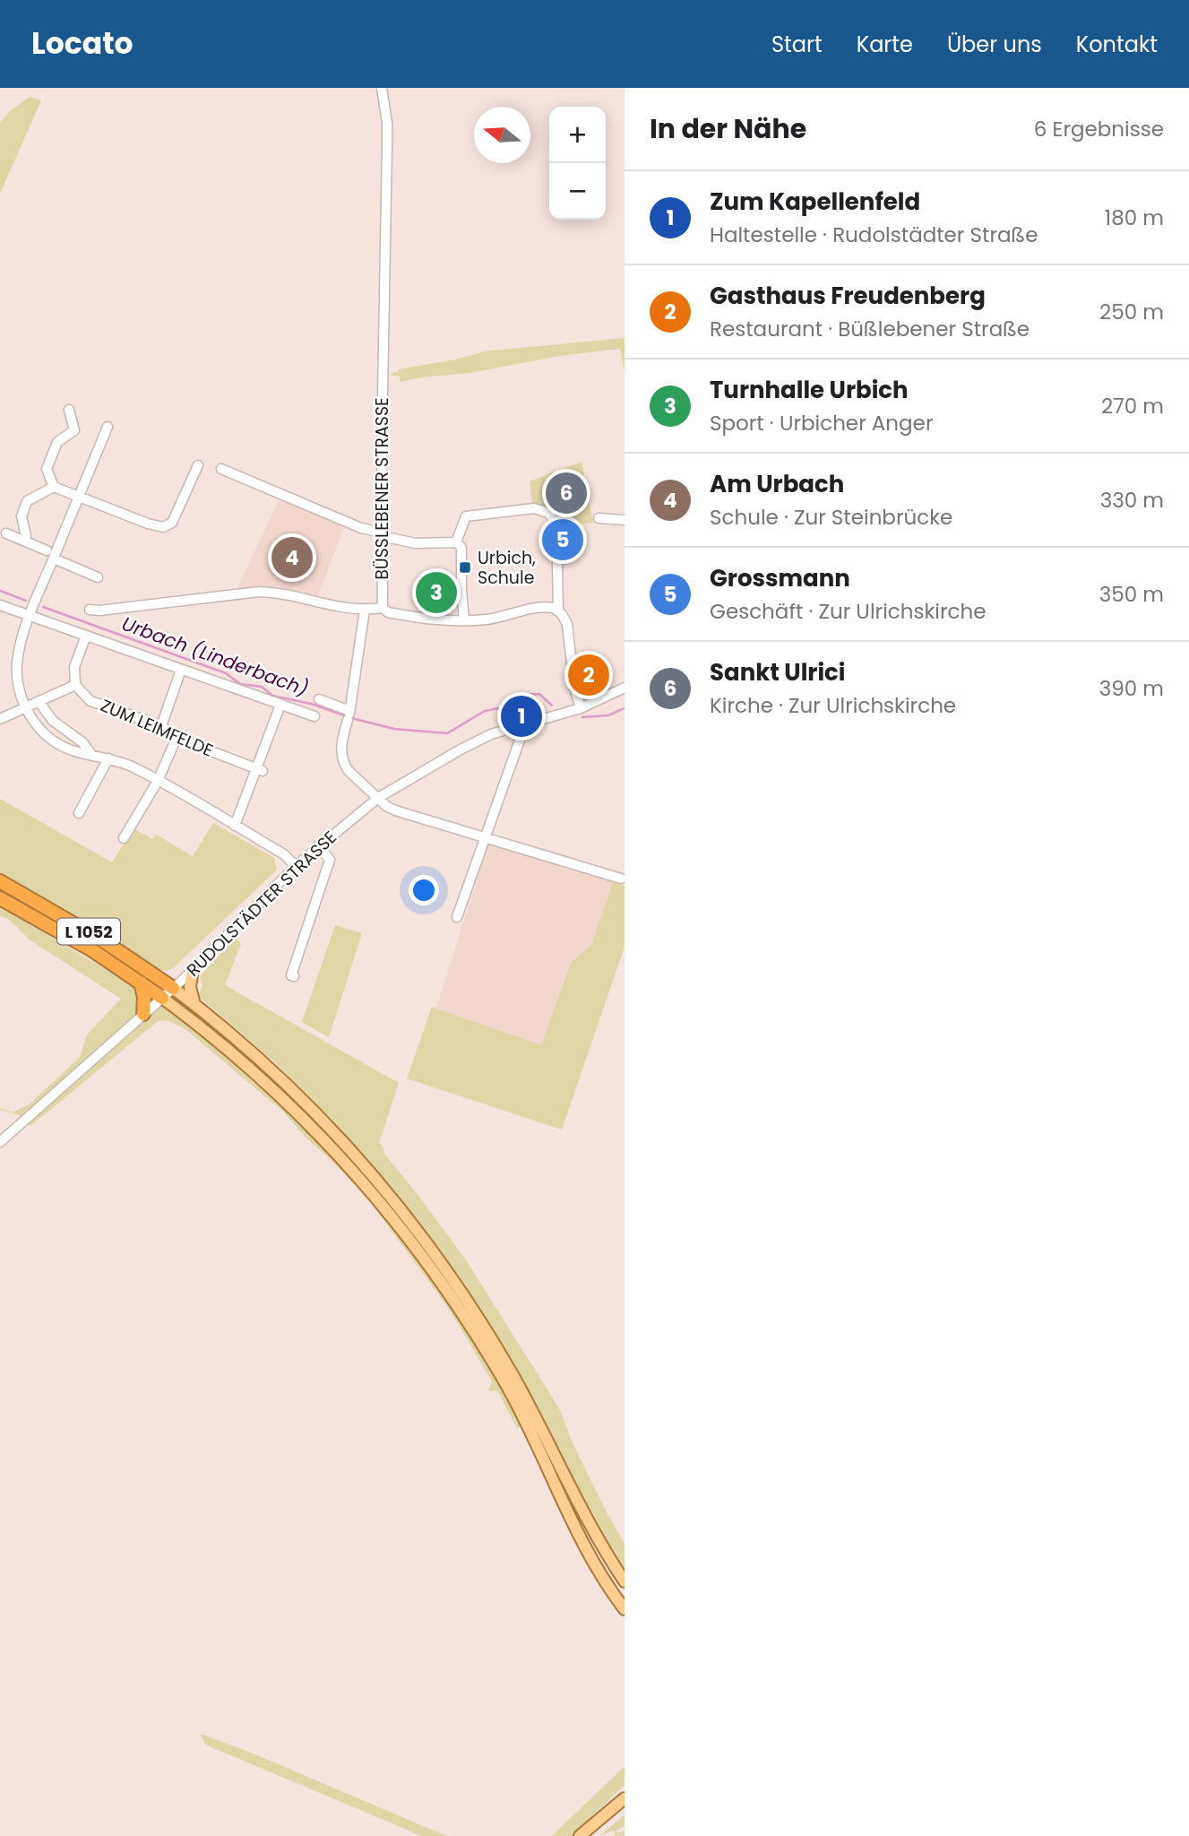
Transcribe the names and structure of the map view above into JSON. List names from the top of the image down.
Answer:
{
  "streets": {
    "highway": ["L 1052"],
    "street": ["BÜSSLEBENER STRASSE", "ZUM LEIMFELDE", "RUDOLSTÄDTER STRASSE"]
  },
  "crossings": [
    ["RUDOLSTÄDTER STRASSE", "L 1052"]
  ],
  "water": ["Urbach (Linderbach)"],
  "places": {
    "transit": ["Urbich, Schule"]
  },
  "north": "left",
  "page": {
    "header": "Locato",
    "nav": [
      "Start",
      "Karte",
      "Über uns",
      "Kontakt"
    ],
    "heading": ["In der Nähe", "6 Ergebnisse"],
    "map_buttons": ["+", "−"],
    "list": [
      {
        "mark": "1",
        "name": "Zum Kapellenfeld",
        "note": "Haltestelle · Rudolstädter Straße",
        "value": "180 m"
      },
      {
        "mark": "2",
        "name": "Gasthaus Freudenberg",
        "note": "Restaurant · Büßlebener Straße",
        "value": "250 m"
      },
      {
        "mark": "3",
        "name": "Turnhalle Urbich",
        "note": "Sport · Urbicher Anger",
        "value": "270 m"
      },
      {
        "mark": "4",
        "name": "Am Urbach",
        "note": "Schule · Zur Steinbrücke",
        "value": "330 m"
      },
      {
        "mark": "5",
        "name": "Grossmann",
        "note": "Geschäft · Zur Ulrichskirche",
        "value": "350 m"
      },
      {
        "mark": "6",
        "name": "Sankt Ulrici",
        "note": "Kirche · Zur Ulrichskirche",
        "value": "390 m"
      }
    ],
    "pins": [
      "6",
      "5",
      "4",
      "3",
      "2",
      "1"
    ]
  }
}
